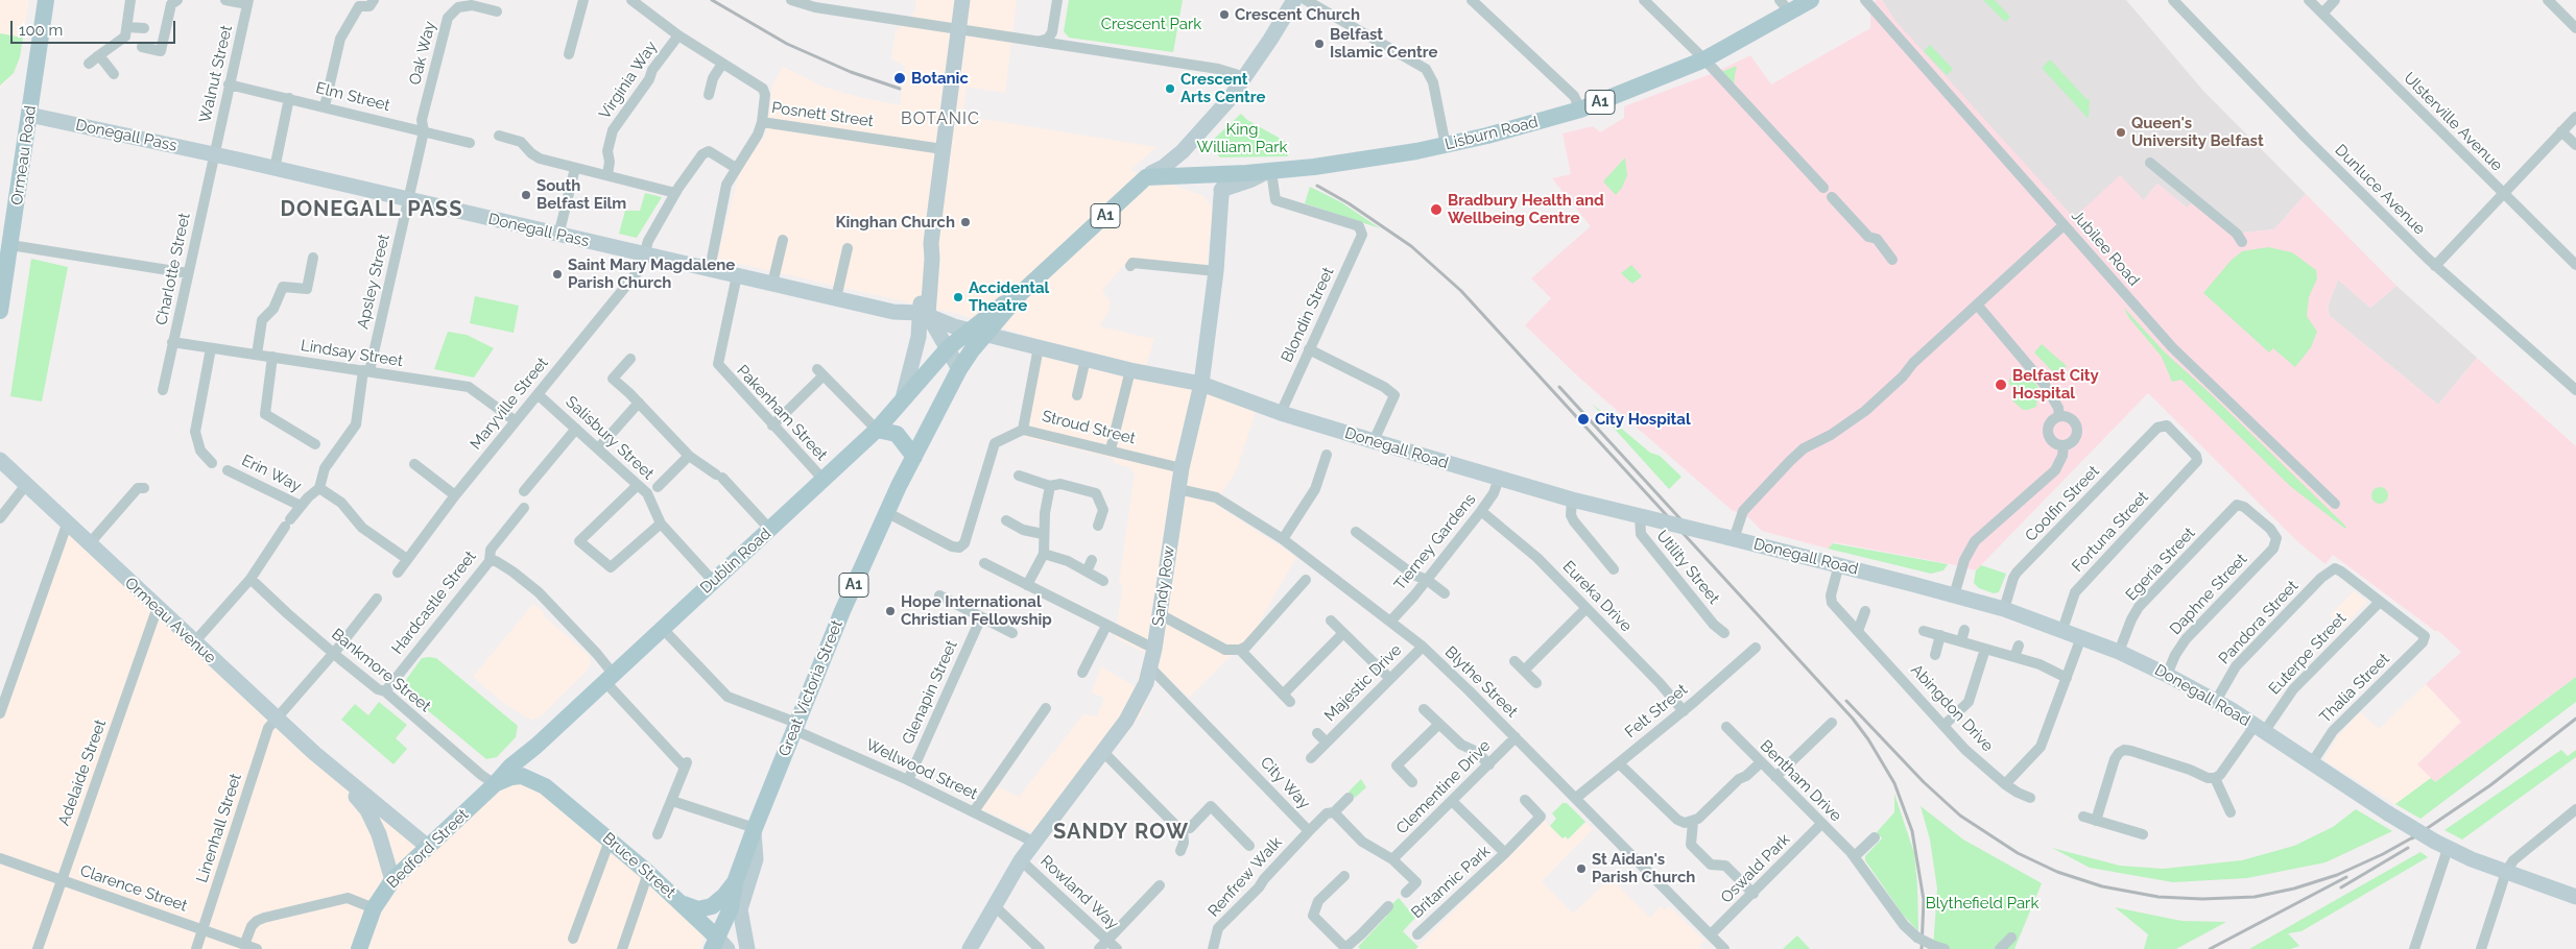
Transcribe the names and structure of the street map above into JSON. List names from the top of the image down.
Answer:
{
  "streets": {
    "main road": [
      "A1",
      "Lisburn Road",
      "Ormeau Road",
      "Dublin Road",
      "Great Victoria Street",
      "Bedford Street",
      "Bruce Street"
    ],
    "street": [
      "Oak Way",
      "Walnut Street",
      "Virginia Way",
      "Elm Street",
      "Posnett Street",
      "Ulsterville Avenue",
      "Donegall Pass",
      "Dunluce Avenue",
      "Jubilee Road",
      "Charlotte Street",
      "Apsley Street",
      "Blondin Street",
      "Lindsay Street",
      "Maryville Street",
      "Pakenham Street",
      "Stroud Street",
      "Salisbury Street",
      "Donegall Road",
      "Erin Way",
      "Coolfin Street",
      "Fortuna Street",
      "Tierney Gardens",
      "Egeria Street",
      "Utility Street",
      "Sandy Row",
      "Daphne Street",
      "Eureka Drive",
      "Hardcastle Street",
      "Ormeau Avenue",
      "Pandora Street",
      "Euterpe Street",
      "Bankmore Street",
      "Blythe Street",
      "Majestic Drive",
      "Thalia Street",
      "Glenapin Street",
      "Abingdon Drive",
      "Felt Street",
      "Wellwood Street",
      "Adelaide Street",
      "Bentham Drive",
      "City Way",
      "Clementine Drive",
      "Linenhall Street",
      "Oswald Park",
      "Renfrew Walk",
      "Britannic Park",
      "Clarence Street",
      "Rowland Way"
    ]
  },
  "crossings": [
    ["Oak Way", "Elm Street"],
    ["Oak Way", "Donegall Pass"],
    ["Oak Way", "Apsley Street"],
    ["Walnut Street", "Elm Street"],
    ["Walnut Street", "Donegall Pass"],
    ["Walnut Street", "Charlotte Street"],
    ["A1", "Lisburn Road"],
    ["A1", "Donegall Pass"],
    ["A1", "Donegall Road"],
    ["A1", "Dublin Road"],
    ["A1", "Great Victoria Street"],
    ["Posnett Street", "Donegall Pass"],
    ["Posnett Street", "Maryville Street"],
    ["Lisburn Road", "Blondin Street"],
    ["Lisburn Road", "Sandy Row"],
    ["Donegall Pass", "Ormeau Road"],
    ["Donegall Pass", "Charlotte Street"],
    ["Donegall Pass", "Apsley Street"],
    ["Donegall Pass", "Maryville Street"],
    ["Donegall Pass", "Pakenham Street"],
    ["Donegall Pass", "Donegall Road"],
    ["Donegall Pass", "Dublin Road"],
    ["Donegall Pass", "Great Victoria Street"],
    ["Charlotte Street", "Lindsay Street"],
    ["Apsley Street", "Lindsay Street"],
    ["Apsley Street", "Erin Way"],
    ["Apsley Street", "Ormeau Avenue"],
    ["Apsley Street", "Bankmore Street"],
    ["Blondin Street", "Donegall Road"],
    ["Lindsay Street", "Maryville Street"],
    ["Maryville Street", "Salisbury Street"],
    ["Pakenham Street", "Dublin Road"],
    ["Stroud Street", "Sandy Row"],
    ["Stroud Street", "Great Victoria Street"],
    ["Salisbury Street", "Dublin Road"],
    ["Donegall Road", "Coolfin Street"],
    ["Donegall Road", "Fortuna Street"],
    ["Donegall Road", "Tierney Gardens"],
    ["Donegall Road", "Dublin Road"],
    ["Donegall Road", "Egeria Street"],
    ["Donegall Road", "Utility Street"],
    ["Donegall Road", "Sandy Row"],
    ["Donegall Road", "Daphne Street"],
    ["Donegall Road", "Pandora Street"],
    ["Donegall Road", "Euterpe Street"],
    ["Donegall Road", "Great Victoria Street"],
    ["Donegall Road", "Thalia Street"],
    ["Donegall Road", "Abingdon Drive"],
    ["Coolfin Street", "Fortuna Street"],
    ["Tierney Gardens", "Eureka Drive"],
    ["Tierney Gardens", "Blythe Street"],
    ["Dublin Road", "Bankmore Street"],
    ["Dublin Road", "Great Victoria Street"],
    ["Dublin Road", "Wellwood Street"],
    ["Dublin Road", "Bedford Street"],
    ["Dublin Road", "Bruce Street"],
    ["Egeria Street", "Daphne Street"],
    ["Sandy Row", "Blythe Street"],
    ["Sandy Row", "Wellwood Street"],
    ["Sandy Row", "City Way"],
    ["Sandy Row", "Rowland Way"],
    ["Eureka Drive", "Felt Street"],
    ["Hardcastle Street", "Bankmore Street"],
    ["Ormeau Avenue", "Adelaide Street"],
    ["Ormeau Avenue", "Linenhall Street"],
    ["Ormeau Avenue", "Bedford Street"],
    ["Pandora Street", "Euterpe Street"],
    ["Pandora Street", "Thalia Street"],
    ["Euterpe Street", "Thalia Street"],
    ["Bankmore Street", "Bedford Street"],
    ["Bankmore Street", "Bruce Street"],
    ["Blythe Street", "Majestic Drive"],
    ["Blythe Street", "Felt Street"],
    ["Blythe Street", "Clementine Drive"],
    ["Blythe Street", "Oswald Park"],
    ["Great Victoria Street", "Wellwood Street"],
    ["Great Victoria Street", "Bruce Street"],
    ["Glenapin Street", "Wellwood Street"],
    ["Adelaide Street", "Clarence Street"],
    ["Bentham Drive", "Oswald Park"],
    ["City Way", "Renfrew Walk"],
    ["Linenhall Street", "Clarence Street"],
    ["Bedford Street", "Bruce Street"]
  ],
  "districts": ["BOTANIC", "DONEGALL PASS", "SANDY ROW"],
  "parks": ["Crescent Park", "King William Park", "Blythefield Park"],
  "places": [
    "Crescent Church",
    "Belfast Islamic Centre",
    "Botanic",
    "Crescent Arts Centre",
    "Queen's University Belfast",
    "South Belfast Eilm",
    "Bradbury Health and Wellbeing Centre",
    "Kinghan Church",
    "Saint Mary Magdalene Parish Church",
    "Accidental Theatre",
    "Belfast City Hospital",
    "City Hospital",
    "Hope International Christian Fellowship",
    "St Aidan's Parish Church"
  ],
  "scale_bar": "100 m"
}
